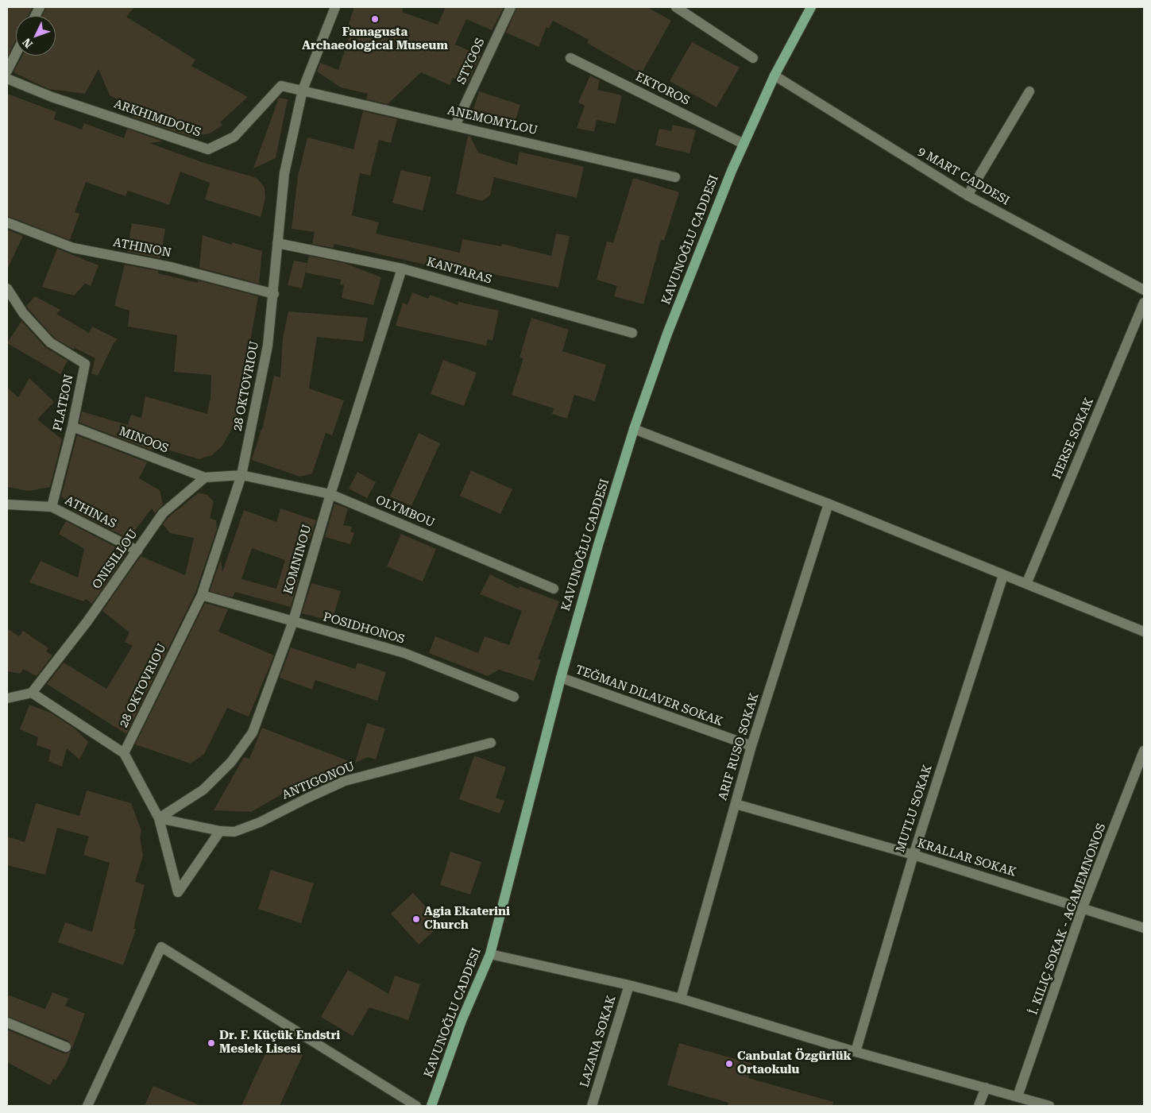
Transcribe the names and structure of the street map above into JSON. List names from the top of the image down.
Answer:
{
  "streets": {
    "main road": ["KAVUNOĞLU CADDESI"],
    "street": [
      "STYGOS",
      "EKTOROS",
      "ARKHIMIDOUS",
      "ANEMOMYLOU",
      "9 MART CADDESI",
      "ATHINON",
      "KANTARAS",
      "28 OKTOVRIOU",
      "PLATEON",
      "HERSE SOKAK",
      "MINOOS",
      "OLYMBOU",
      "ATHINAS",
      "ONISILLOU",
      "KOMNINOU",
      "POSIDHONOS",
      "TEĞMAN DILAVER SOKAK",
      "ARIF RUSO SOKAK",
      "ANTIGONOU",
      "MUTLU SOKAK",
      "KRALLAR SOKAK",
      "LAZANA SOKAK"
    ]
  },
  "crossings": [
    ["STYGOS", "ANEMOMYLOU"],
    ["EKTOROS", "KAVUNOĞLU CADDESI"],
    ["ARKHIMIDOUS", "ANEMOMYLOU"],
    ["ARKHIMIDOUS", "28 OKTOVRIOU"],
    ["ANEMOMYLOU", "28 OKTOVRIOU"],
    ["9 MART CADDESI", "KAVUNOĞLU CADDESI"],
    ["KAVUNOĞLU CADDESI", "TEĞMAN DILAVER SOKAK"],
    ["ATHINON", "28 OKTOVRIOU"],
    ["KANTARAS", "28 OKTOVRIOU"],
    ["KANTARAS", "KOMNINOU"],
    ["28 OKTOVRIOU", "OLYMBOU"],
    ["28 OKTOVRIOU", "POSIDHONOS"],
    ["PLATEON", "MINOOS"],
    ["PLATEON", "ATHINAS"],
    ["MINOOS", "ONISILLOU"],
    ["OLYMBOU", "KOMNINOU"],
    ["ATHINAS", "ONISILLOU"],
    ["KOMNINOU", "POSIDHONOS"],
    ["KOMNINOU", "ANTIGONOU"],
    ["TEĞMAN DILAVER SOKAK", "ARIF RUSO SOKAK"],
    ["ARIF RUSO SOKAK", "KRALLAR SOKAK"],
    ["MUTLU SOKAK", "KRALLAR SOKAK"]
  ],
  "places": [
    "Famagusta Archaeological Museum",
    "Agia Ekaterini Church",
    "Dr. F. Küçük Endstri Meslek Lisesi",
    "Canbulat Özgürlük Ortaokulu"
  ],
  "north": "bottom left"
}
